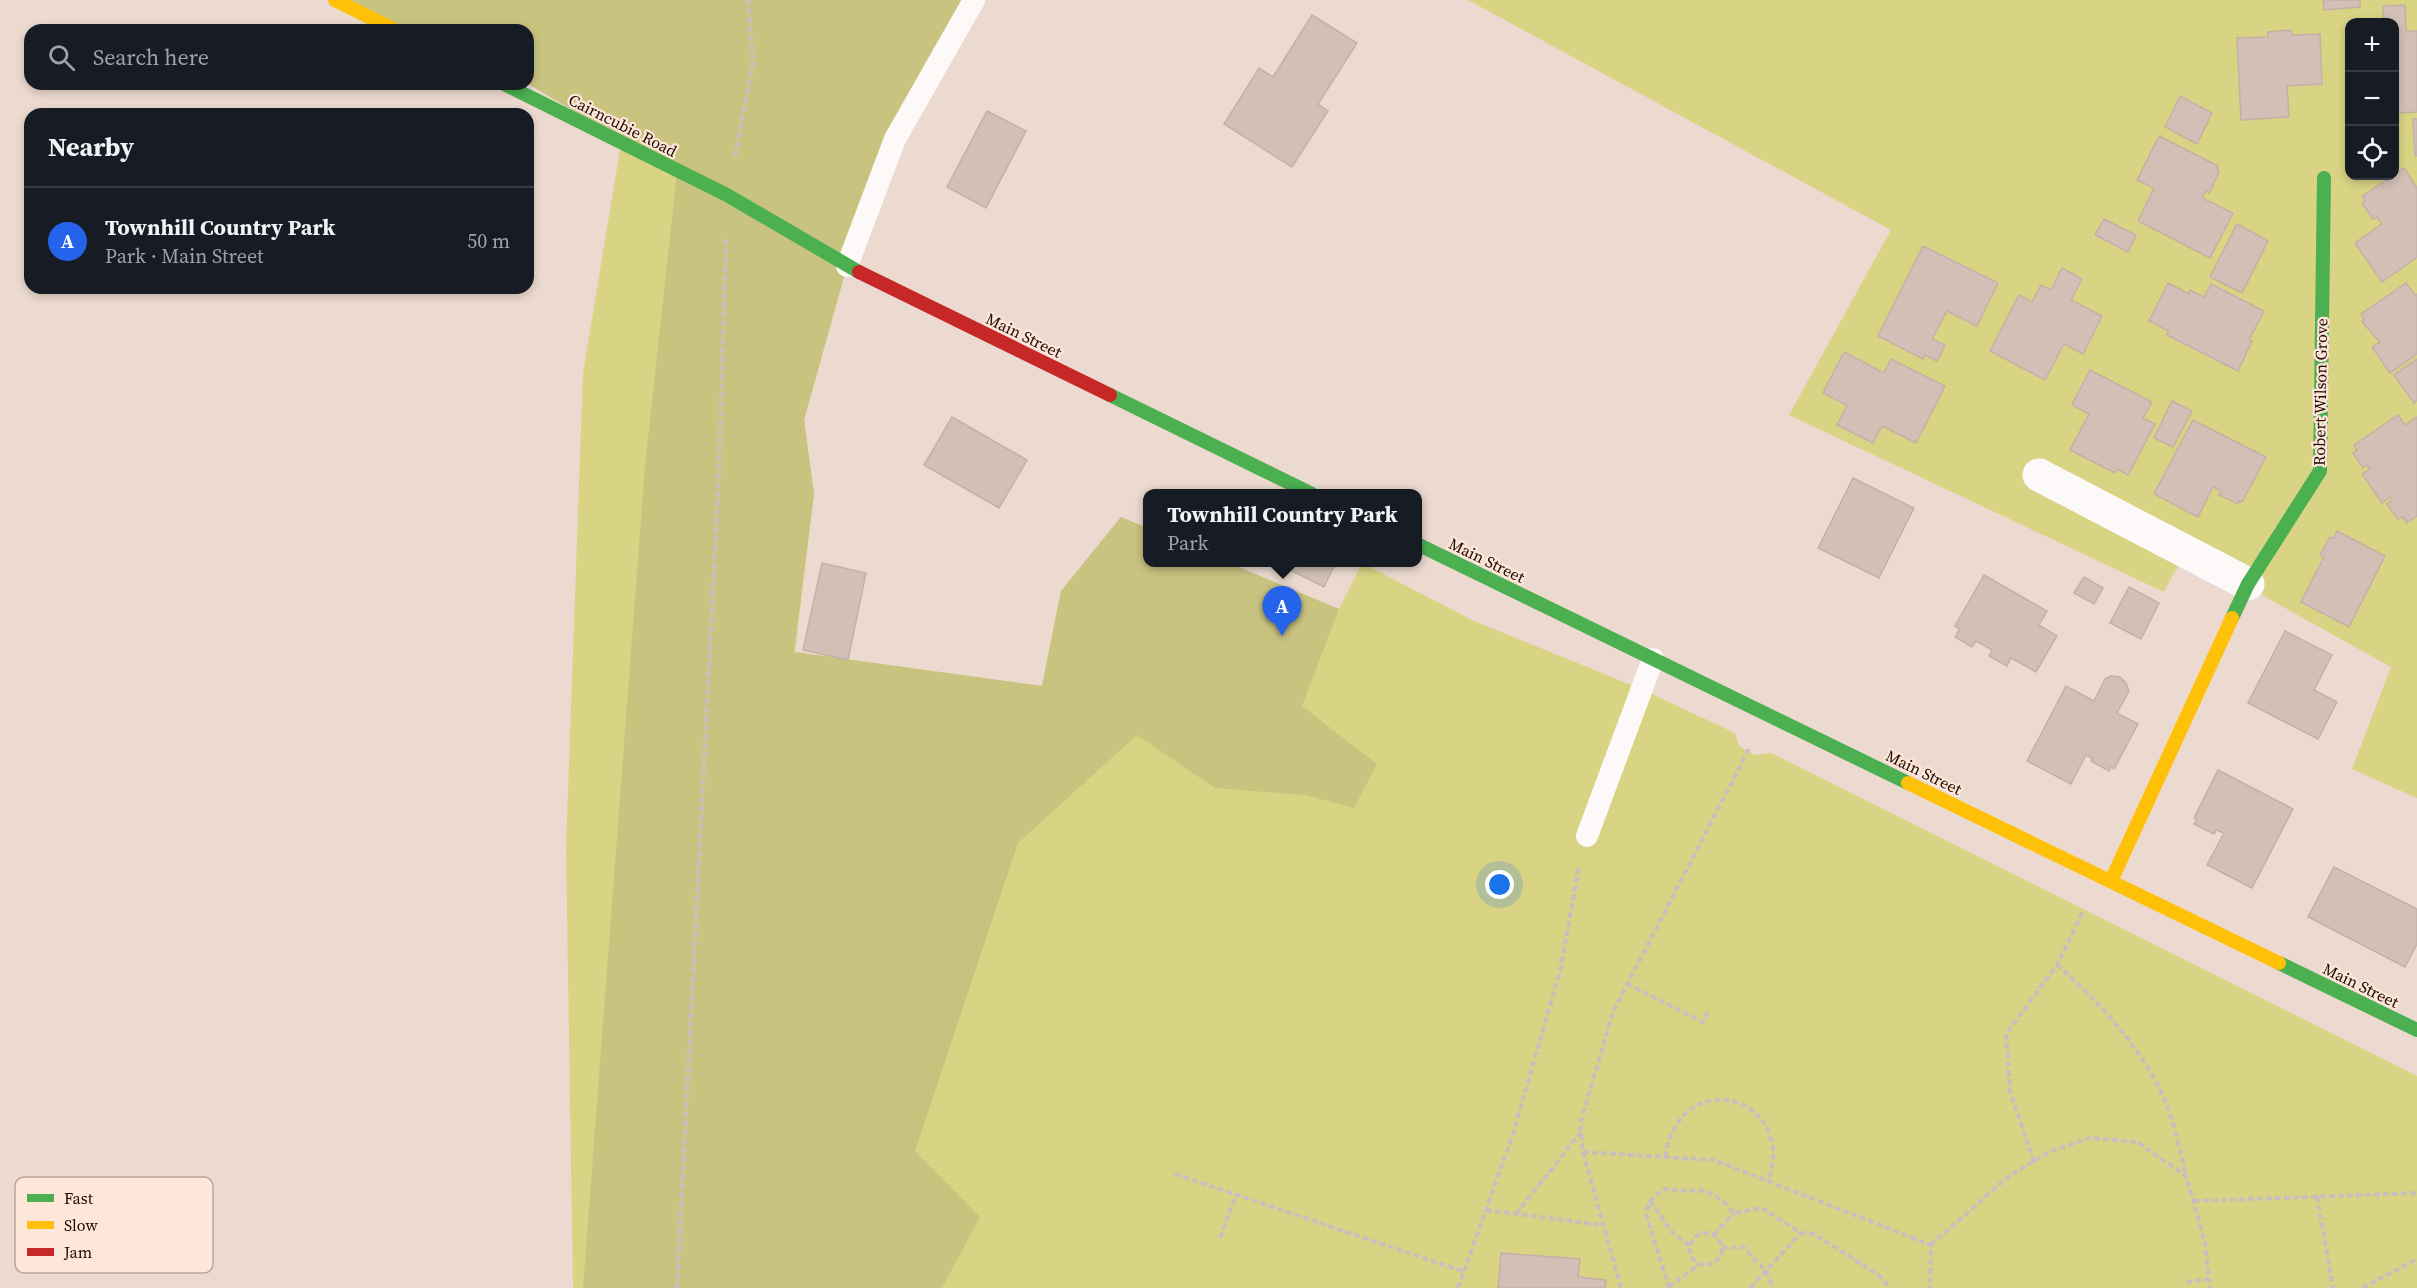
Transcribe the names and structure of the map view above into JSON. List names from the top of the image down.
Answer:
{
  "streets": {
    "street": ["Cairncubie Road", "Main Street", "Robert Wilson Grove"]
  },
  "crossings": [
    ["Cairncubie Road", "Main Street"],
    ["Main Street", "Robert Wilson Grove"]
  ],
  "legend": ["Fast", "Slow", "Jam"],
  "page": {
    "map_buttons": ["+", "−"],
    "search": "Search here",
    "heading": "Nearby",
    "list": [
      {
        "mark": "A",
        "name": "Townhill Country Park",
        "note": "Park · Main Street",
        "value": "50 m"
      }
    ],
    "popup": ["Townhill Country Park", "Park"],
    "pins": "A"
  }
}
